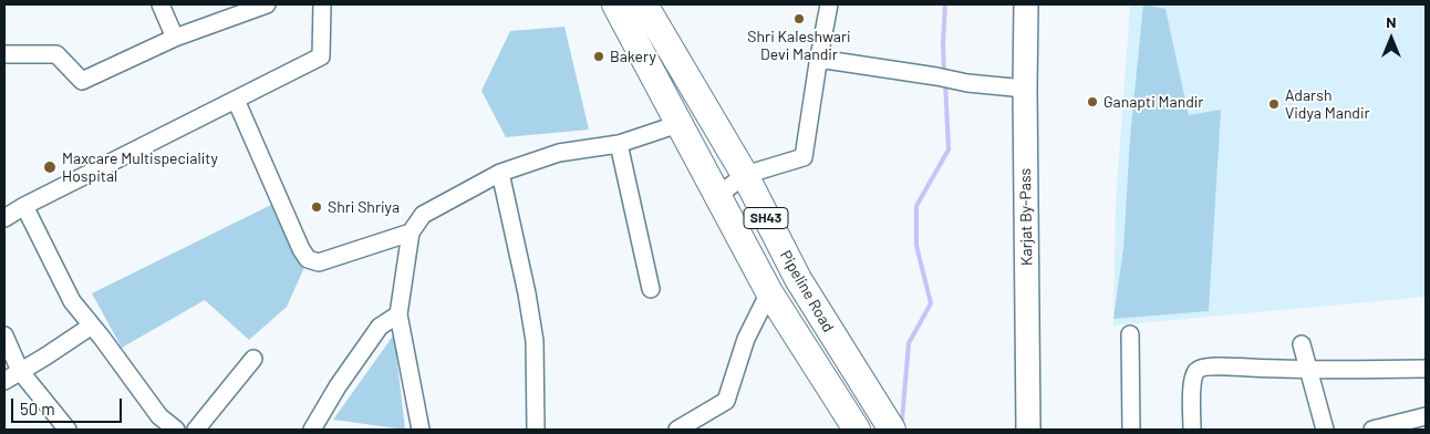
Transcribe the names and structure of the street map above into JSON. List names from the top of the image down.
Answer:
{
  "streets": {
    "main road": ["Karjat By-Pass", "SH43", "Pipeline Road"]
  },
  "places": [
    "Shri Kaleshwari Devi Mandir",
    "Bakery",
    "Ganapti Mandir",
    "Adarsh Vidya Mandir",
    "Maxcare Multispeciality Hospital",
    "Shri Shriya"
  ],
  "scale_bar": "50 m",
  "north": "top"
}
